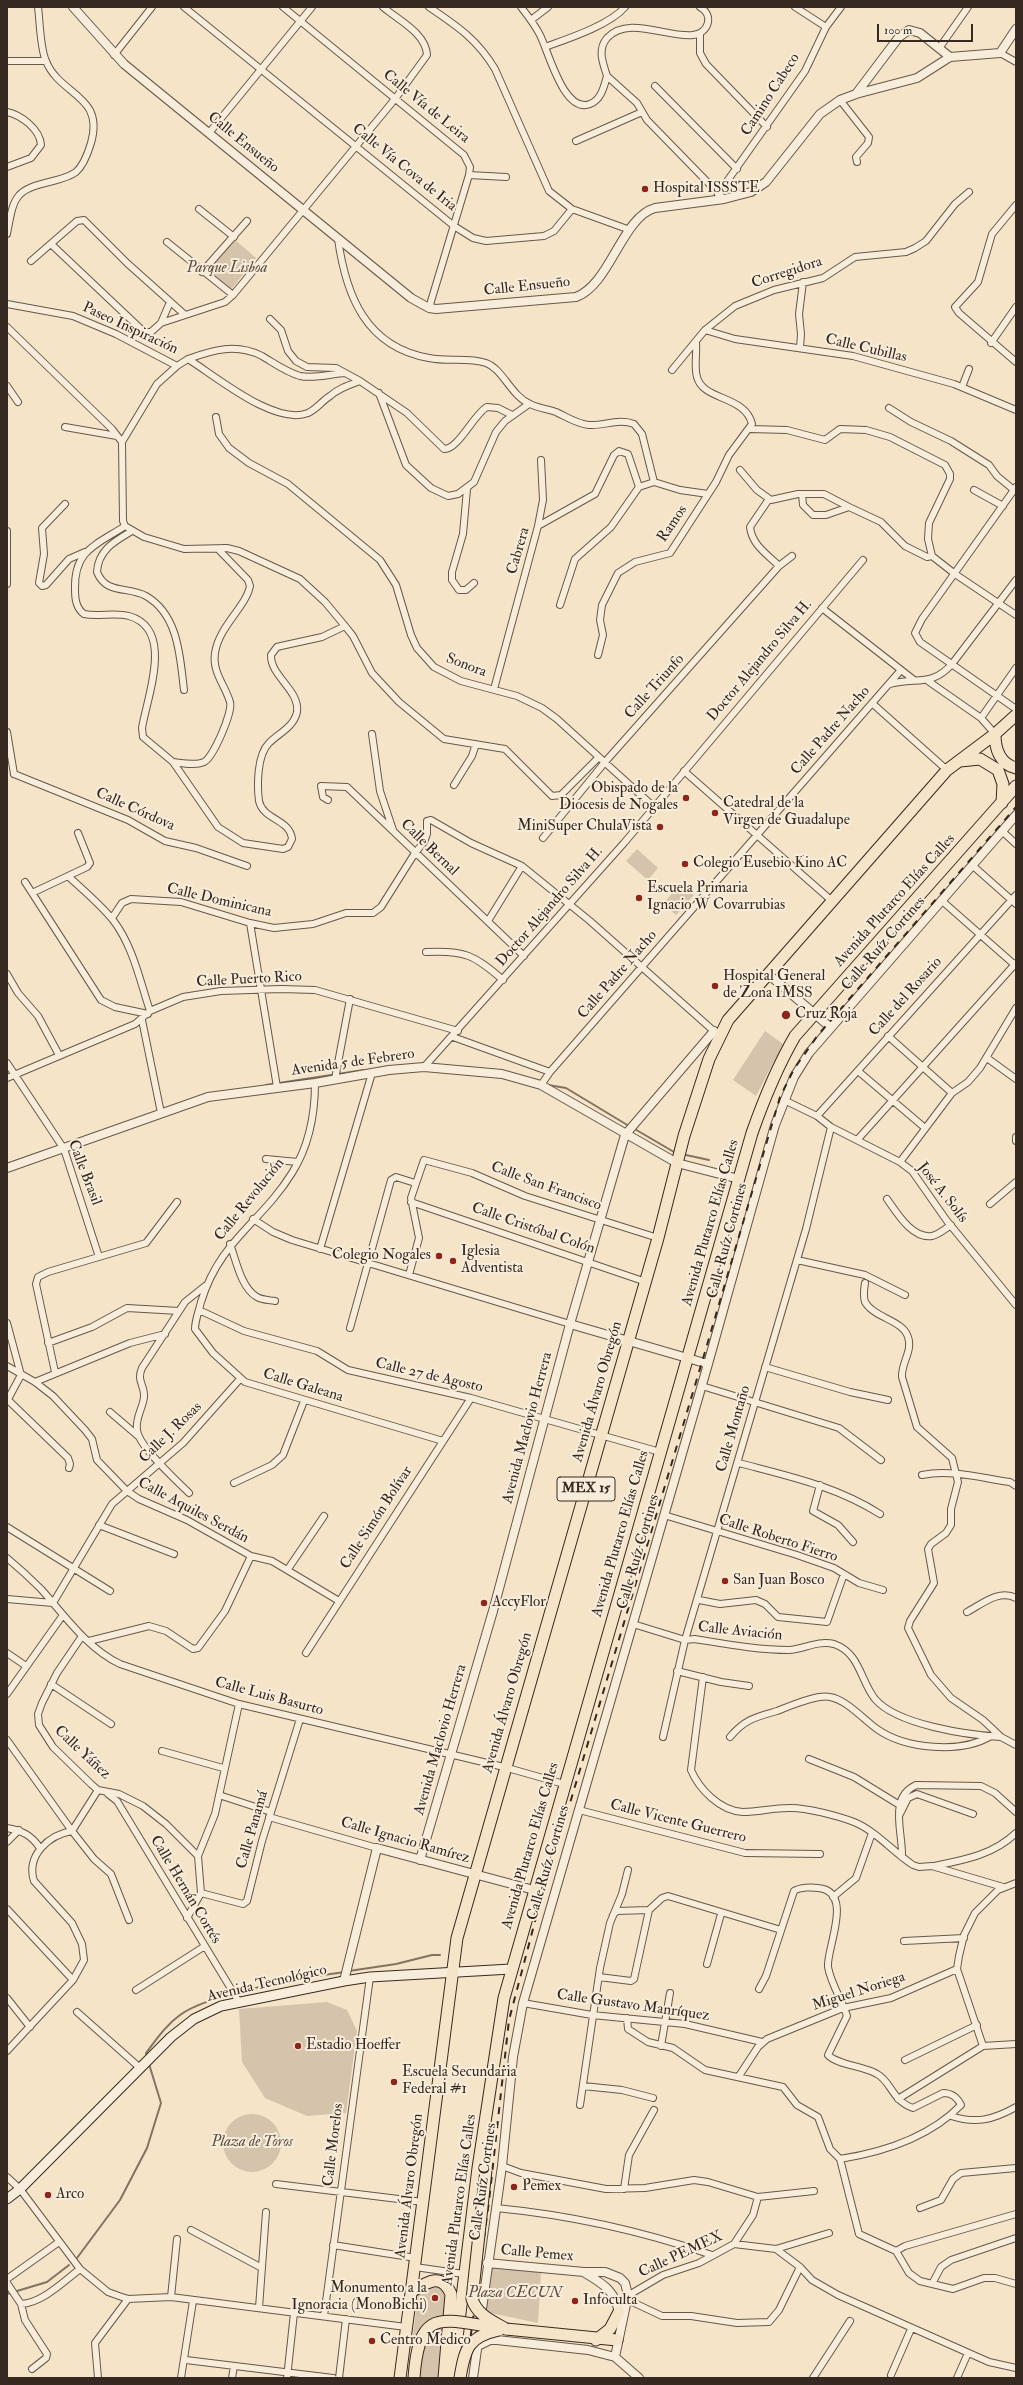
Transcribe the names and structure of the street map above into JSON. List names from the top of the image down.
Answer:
{
  "streets": {
    "highway": ["Avenida Plutarco Elías Calles", "Avenida Álvaro Obregón", "MEX 15"],
    "main road": ["Avenida Tecnológico"],
    "street": [
      "Camino Cabeco",
      "Calle Vía de Leira",
      "Calle Ensueño",
      "Calle Vía Cova de Iria",
      "Corregidora",
      "Paseo Inspiración",
      "Calle Cubillas",
      "Ramos",
      "Cabrera",
      "Doctor Alejandro Silva H.",
      "Sonora",
      "Calle Triunfo",
      "Calle Padre Nacho",
      "Calle Córdova",
      "Calle Bernal",
      "Calle Dominicana",
      "Calle Ruíz Cortines",
      "Calle Puerto Rico",
      "Calle del Rosario",
      "Avenida 5 de Febrero",
      "Calle Brasil",
      "Calle San Francisco",
      "José A. Solís",
      "Calle Revolución",
      "Calle Cristóbal Colón",
      "Calle 27 de Agosto",
      "Calle Galeana",
      "Avenida Maclovio Herrera",
      "Calle Montaño",
      "Calle J. Rosas",
      "Calle Aquiles Serdán",
      "Calle Simón Bolívar",
      "Calle Roberto Fierro",
      "Calle Aviación",
      "Calle Luis Basurto",
      "Calle Yáñez",
      "Calle Vicente Guerrero",
      "Calle Panamá",
      "Calle Ignacio Ramírez",
      "Calle Hernán Cortés",
      "Miguel Noriega",
      "Calle Gustavo Manríquez",
      "Calle Morelos",
      "Calle Pemex",
      "Calle PEMEX"
    ]
  },
  "crossings": [
    ["Camino Cabeco", "Calle Ensueño"],
    ["Calle Vía de Leira", "Calle Ensueño"],
    ["Calle Vía de Leira", "Calle Vía Cova de Iria"],
    ["Corregidora", "Calle Cubillas"],
    ["Cabrera", "Sonora"],
    ["Doctor Alejandro Silva H.", "Sonora"],
    ["Doctor Alejandro Silva H.", "Calle Bernal"],
    ["Doctor Alejandro Silva H.", "Calle Puerto Rico"],
    ["Doctor Alejandro Silva H.", "Avenida 5 de Febrero"],
    ["Sonora", "Calle Triunfo"],
    ["Calle Padre Nacho", "Avenida 5 de Febrero"],
    ["Calle Bernal", "Calle Dominicana"],
    ["Avenida Plutarco Elías Calles", "Avenida 5 de Febrero"],
    ["Avenida Plutarco Elías Calles", "Calle 27 de Agosto"],
    ["Avenida Plutarco Elías Calles", "Calle Luis Basurto"],
    ["Avenida Plutarco Elías Calles", "Calle Ignacio Ramírez"],
    ["Avenida Plutarco Elías Calles", "Avenida Tecnológico"],
    ["Calle Ruíz Cortines", "José A. Solís"],
    ["Calle Ruíz Cortines", "Calle Roberto Fierro"],
    ["Calle Ruíz Cortines", "Calle Aviación"],
    ["Calle Ruíz Cortines", "Calle Vicente Guerrero"],
    ["Calle Ruíz Cortines", "Calle Gustavo Manríquez"],
    ["Calle Ruíz Cortines", "Calle Pemex"],
    ["Calle Puerto Rico", "Calle Brasil"],
    ["Calle del Rosario", "José A. Solís"],
    ["Avenida 5 de Febrero", "Calle Brasil"],
    ["Avenida 5 de Febrero", "Calle Revolución"],
    ["Avenida 5 de Febrero", "Avenida Álvaro Obregón"],
    ["Avenida 5 de Febrero", "Avenida Maclovio Herrera"],
    ["Calle San Francisco", "Avenida Álvaro Obregón"],
    ["Calle San Francisco", "Avenida Maclovio Herrera"],
    ["José A. Solís", "Calle Montaño"],
    ["Calle Revolución", "Calle 27 de Agosto"],
    ["Calle Revolución", "Calle Galeana"],
    ["Calle Cristóbal Colón", "Avenida Álvaro Obregón"],
    ["Calle Cristóbal Colón", "Avenida Maclovio Herrera"],
    ["Calle 27 de Agosto", "Calle Galeana"],
    ["Calle 27 de Agosto", "Avenida Álvaro Obregón"],
    ["Calle 27 de Agosto", "Avenida Maclovio Herrera"],
    ["Calle 27 de Agosto", "Calle Simón Bolívar"],
    ["Calle Galeana", "Calle J. Rosas"],
    ["Calle Galeana", "Calle Simón Bolívar"],
    ["Avenida Álvaro Obregón", "Avenida Maclovio Herrera"],
    ["Avenida Álvaro Obregón", "Calle Luis Basurto"],
    ["Avenida Álvaro Obregón", "Calle Ignacio Ramírez"],
    ["Avenida Álvaro Obregón", "Avenida Tecnológico"],
    ["Avenida Maclovio Herrera", "Calle Luis Basurto"],
    ["Avenida Maclovio Herrera", "Calle Ignacio Ramírez"],
    ["Calle Montaño", "Calle Roberto Fierro"],
    ["Calle Montaño", "Calle Aviación"],
    ["Calle J. Rosas", "Calle Aquiles Serdán"],
    ["Calle J. Rosas", "Calle Luis Basurto"],
    ["Calle Aquiles Serdán", "Calle Simón Bolívar"],
    ["Calle Luis Basurto", "Calle Yáñez"],
    ["Calle Luis Basurto", "Calle Panamá"],
    ["Calle Yáñez", "Calle Hernán Cortés"],
    ["Calle Panamá", "Calle Ignacio Ramírez"],
    ["Calle Hernán Cortés", "Avenida Tecnológico"],
    ["Avenida Tecnológico", "Calle Morelos"],
    ["Miguel Noriega", "Calle Gustavo Manríquez"]
  ],
  "parks": ["Parque Lisboa", "Plaza de Toros", "Plaza CECUN"],
  "places": [
    "Hospital ISSSTE",
    "Obispado de la Diocesis de Nogales",
    "Catedral de la Virgen de Guadalupe",
    "MiniSuper ChulaVista",
    "Colegio Eusebio Kino AC",
    "Escuela Primaria Ignacio W Covarrubias",
    "Hospital General de Zona IMSS",
    "Cruz Roja",
    "Colegio Nogales",
    "Iglesia Adventista",
    "San Juan Bosco",
    "AccyFlor",
    "Estadio Hoeffer",
    "Escuela Secundaria Federal #1",
    "Pemex",
    "Arco",
    "Monumento a la Ignoracia (MonoBichi)",
    "Infoculta",
    "Centro Medico"
  ],
  "scale_bar": "100 m"
}
